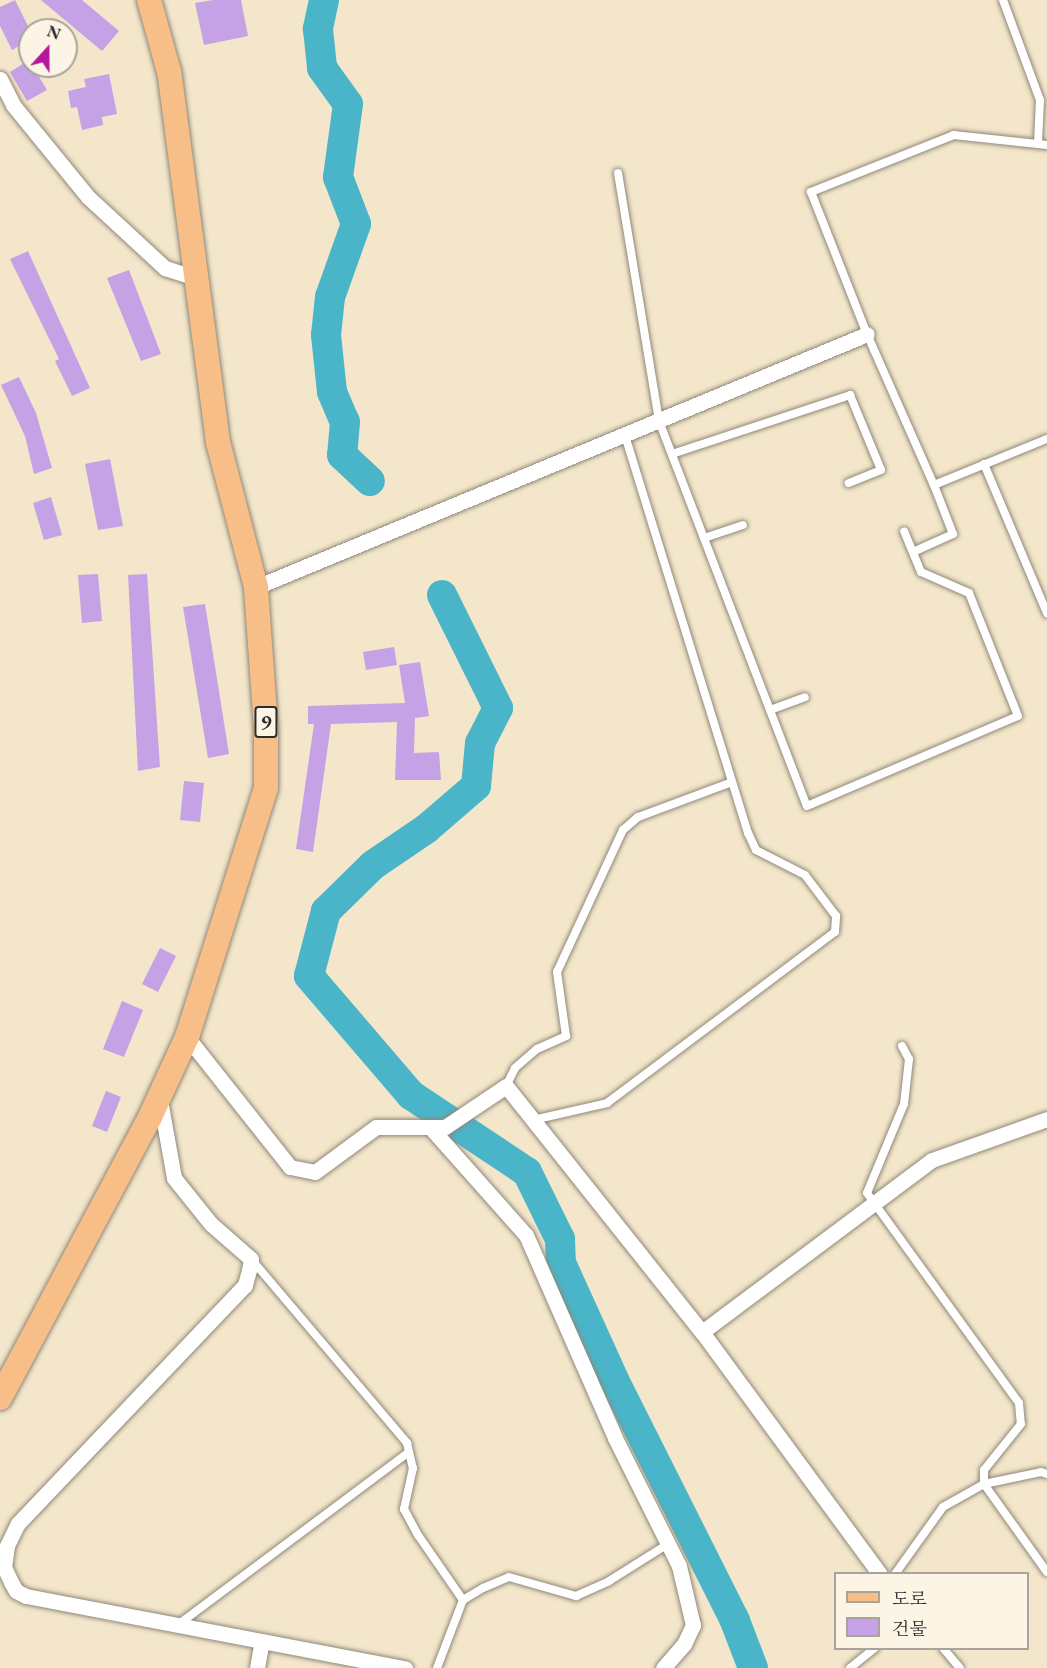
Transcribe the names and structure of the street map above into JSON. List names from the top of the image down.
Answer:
{
  "streets": {
    "main road": ["9"]
  },
  "legend": ["도로", "건물"],
  "north": "top"
}
